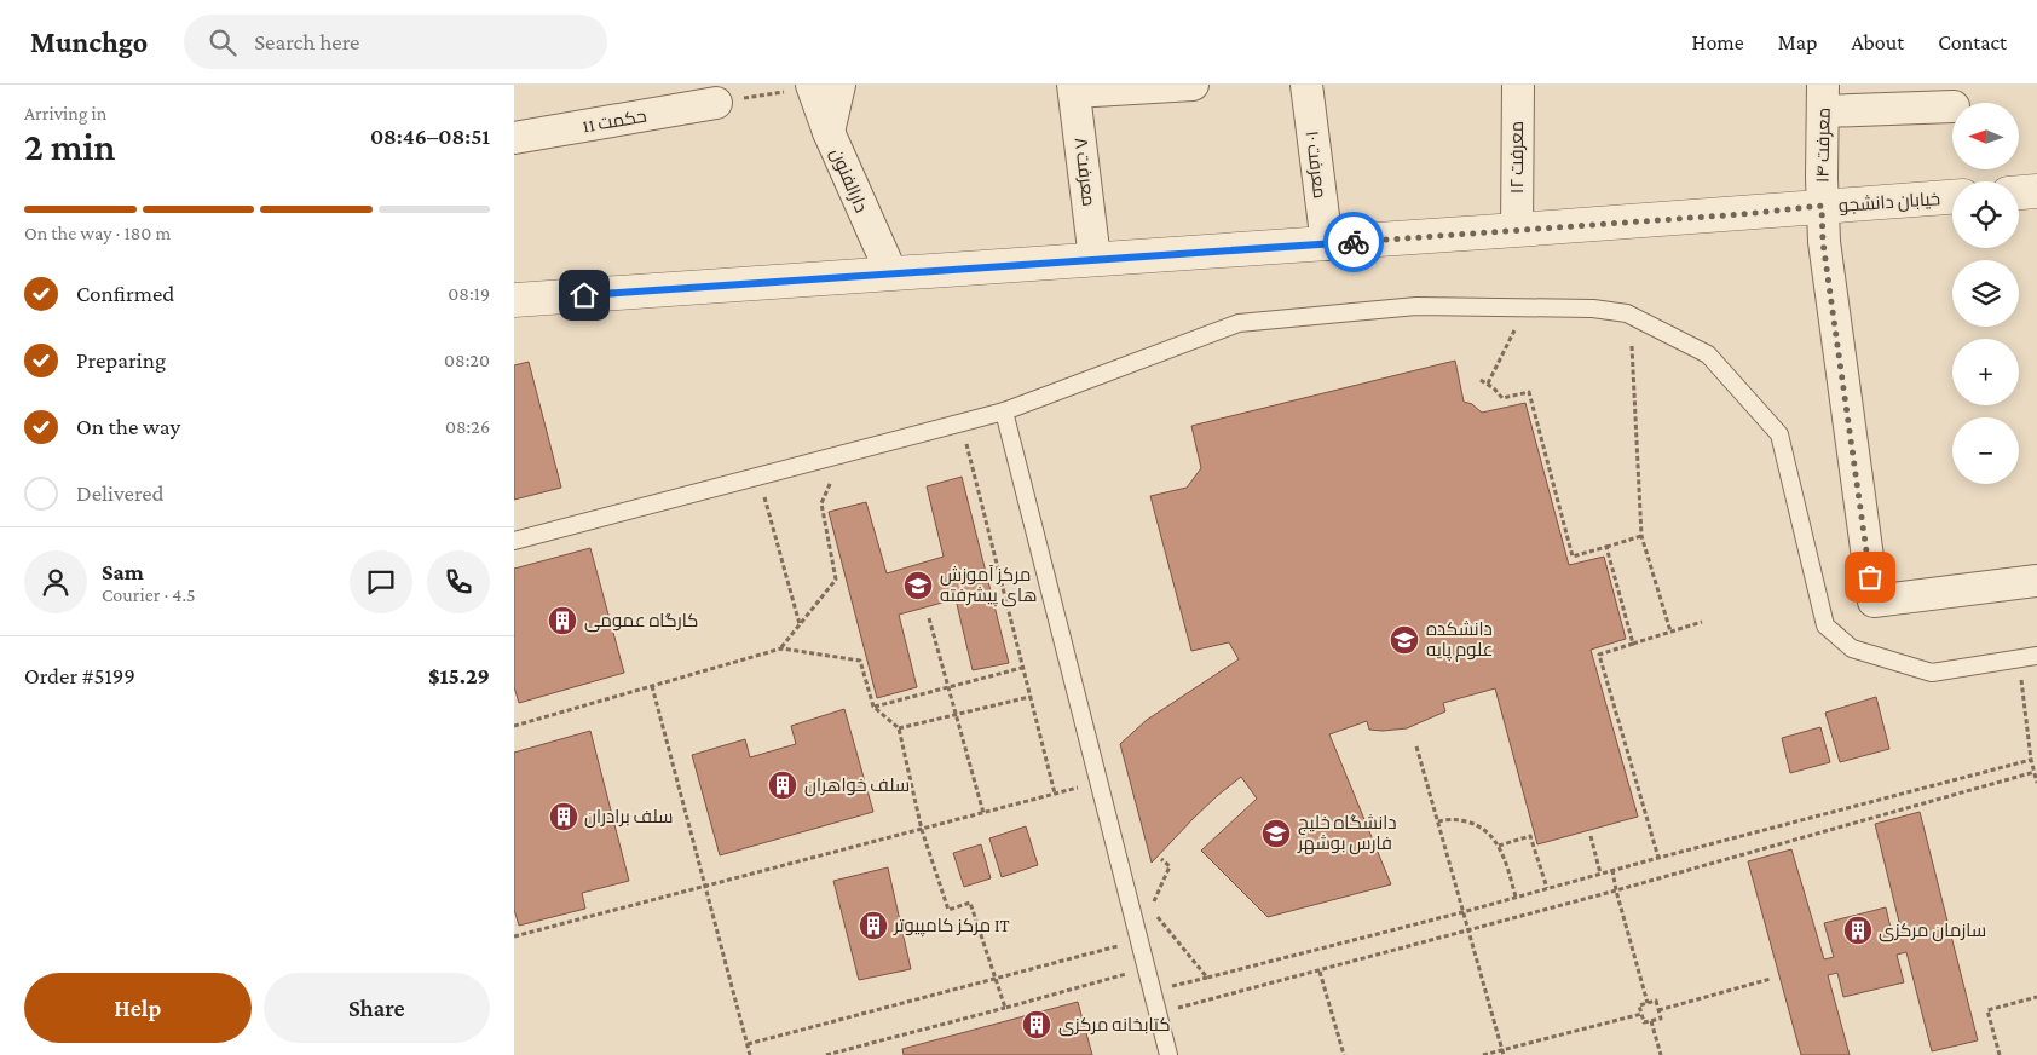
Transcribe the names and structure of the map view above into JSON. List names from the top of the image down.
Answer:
{
  "streets": {
    "street": [
      "حکمت 11",
      "معرفت ۱۴",
      "معرفت ۱۲",
      "معرفت ۱۰",
      "معرفت ۸",
      "دارالفنون",
      "خیابان دانشجو"
    ]
  },
  "crossings": [
    ["معرفت ۱۴", "خیابان دانشجو"],
    ["معرفت ۱۲", "خیابان دانشجو"],
    ["معرفت ۱۰", "خیابان دانشجو"],
    ["معرفت ۸", "خیابان دانشجو"],
    ["دارالفنون", "خیابان دانشجو"]
  ],
  "places": {
    "school or university": ["مرکز آموزش های پیشرفته", "دانشکده علوم پایه", "دانشگاه خلیج فارس بوشهر"],
    "building": [
      "کارگاه عمومی",
      "سلف خواهران",
      "سلف برادران",
      "مرکز کامپیوتر IT",
      "سازمان مرکزی",
      "کتابخانه مرکزی"
    ]
  },
  "north": "left",
  "page": {
    "header": "Munchgo",
    "search": "Search here",
    "nav": [
      "Home",
      "Map",
      "About",
      "Contact"
    ],
    "heading": ["2 min", "Arriving in", "08:46–08:51"],
    "panel": [
      "Sam",
      "Courier · 4.5",
      "Order #5199",
      "$15.29"
    ],
    "map_buttons": ["+", "−"],
    "bar": "On the way · 180 m",
    "list": [
      ["Confirmed", "08:19"],
      ["Preparing", "08:20"],
      ["On the way", "08:26"],
      "Delivered"
    ],
    "buttons": ["Help", "Share"]
  }
}
